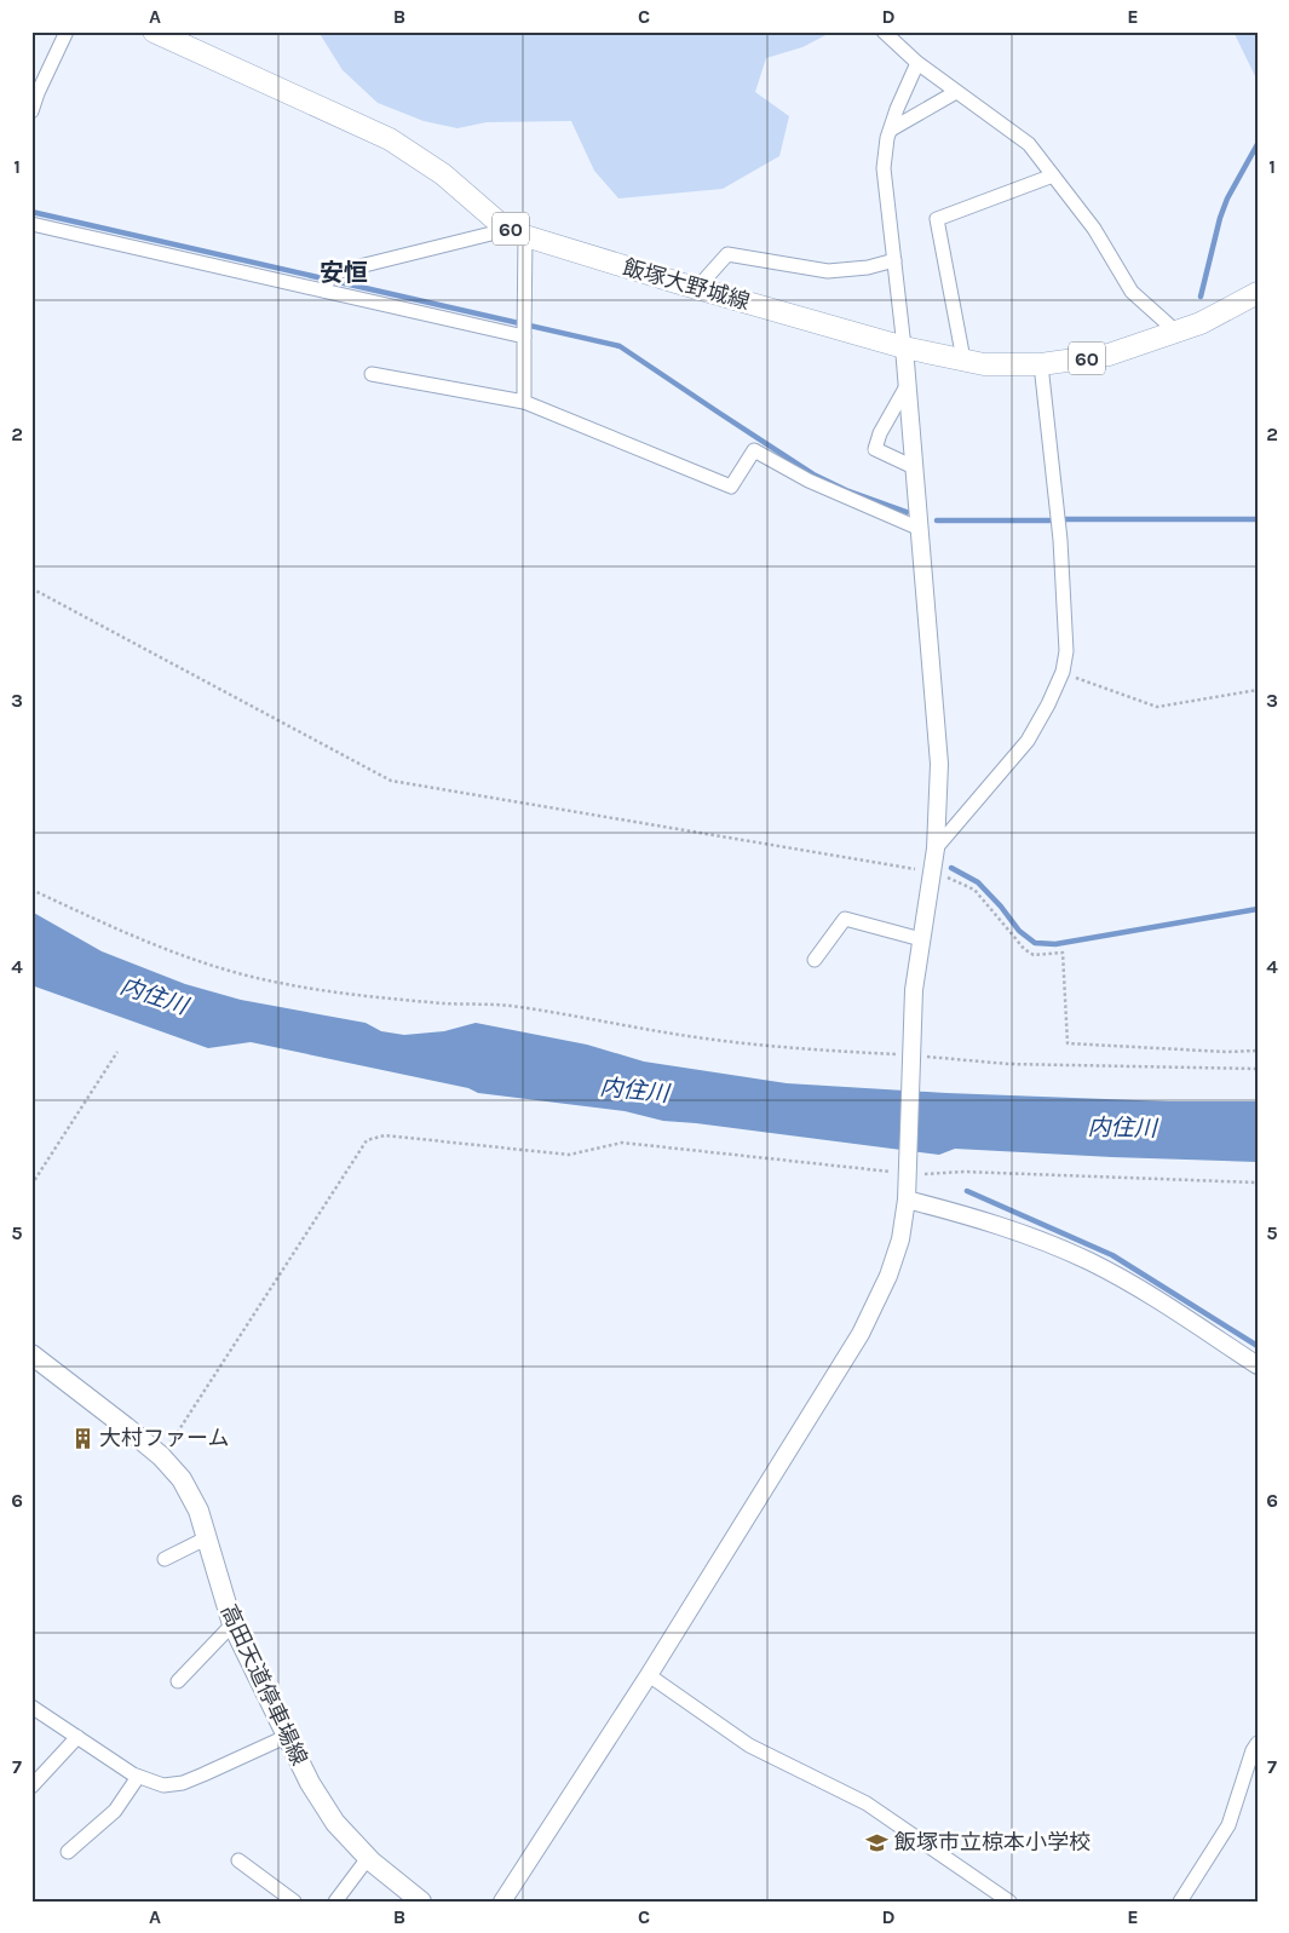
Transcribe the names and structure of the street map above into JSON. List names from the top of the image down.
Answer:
{
  "streets": {
    "main road": ["60", "飯塚大野城線", "高田天道停車場線"]
  },
  "districts": ["安恒"],
  "water": ["内住川"],
  "places": {
    "building": ["大村ファーム"],
    "school or university": ["飯塚市立椋本小学校"]
  },
  "grid": {
    "columns": [
      "A",
      "B",
      "C",
      "D",
      "E"
    ],
    "rows": [
      "1",
      "2",
      "3",
      "4",
      "5",
      "6",
      "7"
    ]
  }
}
